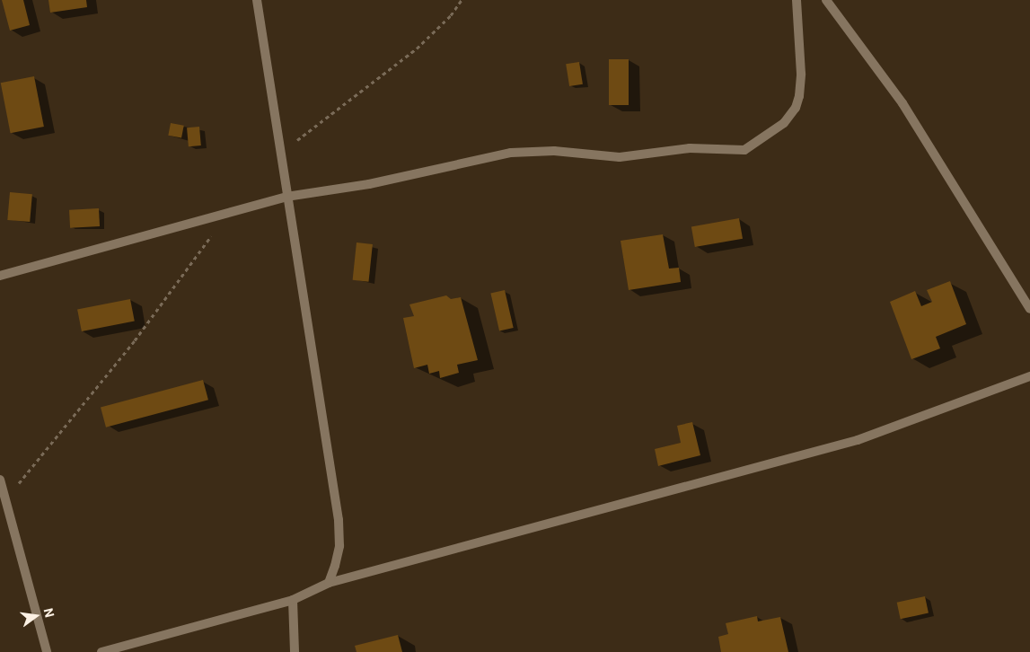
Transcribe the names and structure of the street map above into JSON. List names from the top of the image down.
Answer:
{
  "north": "right"
}
